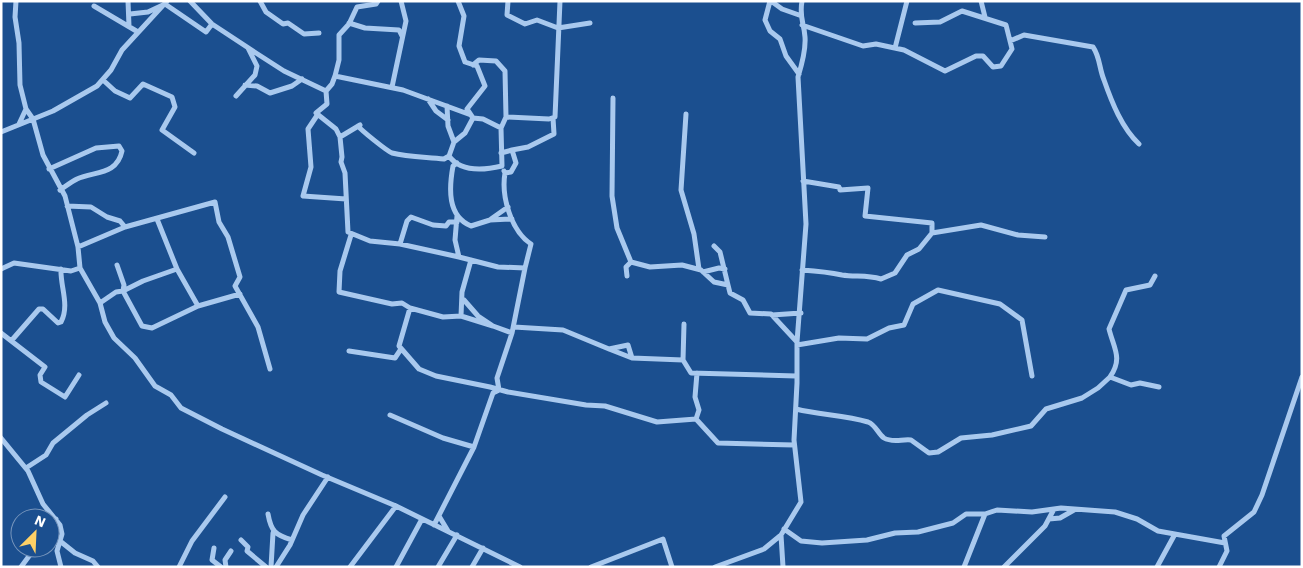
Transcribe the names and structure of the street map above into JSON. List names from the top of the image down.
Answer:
{
  "north": "top right"
}
